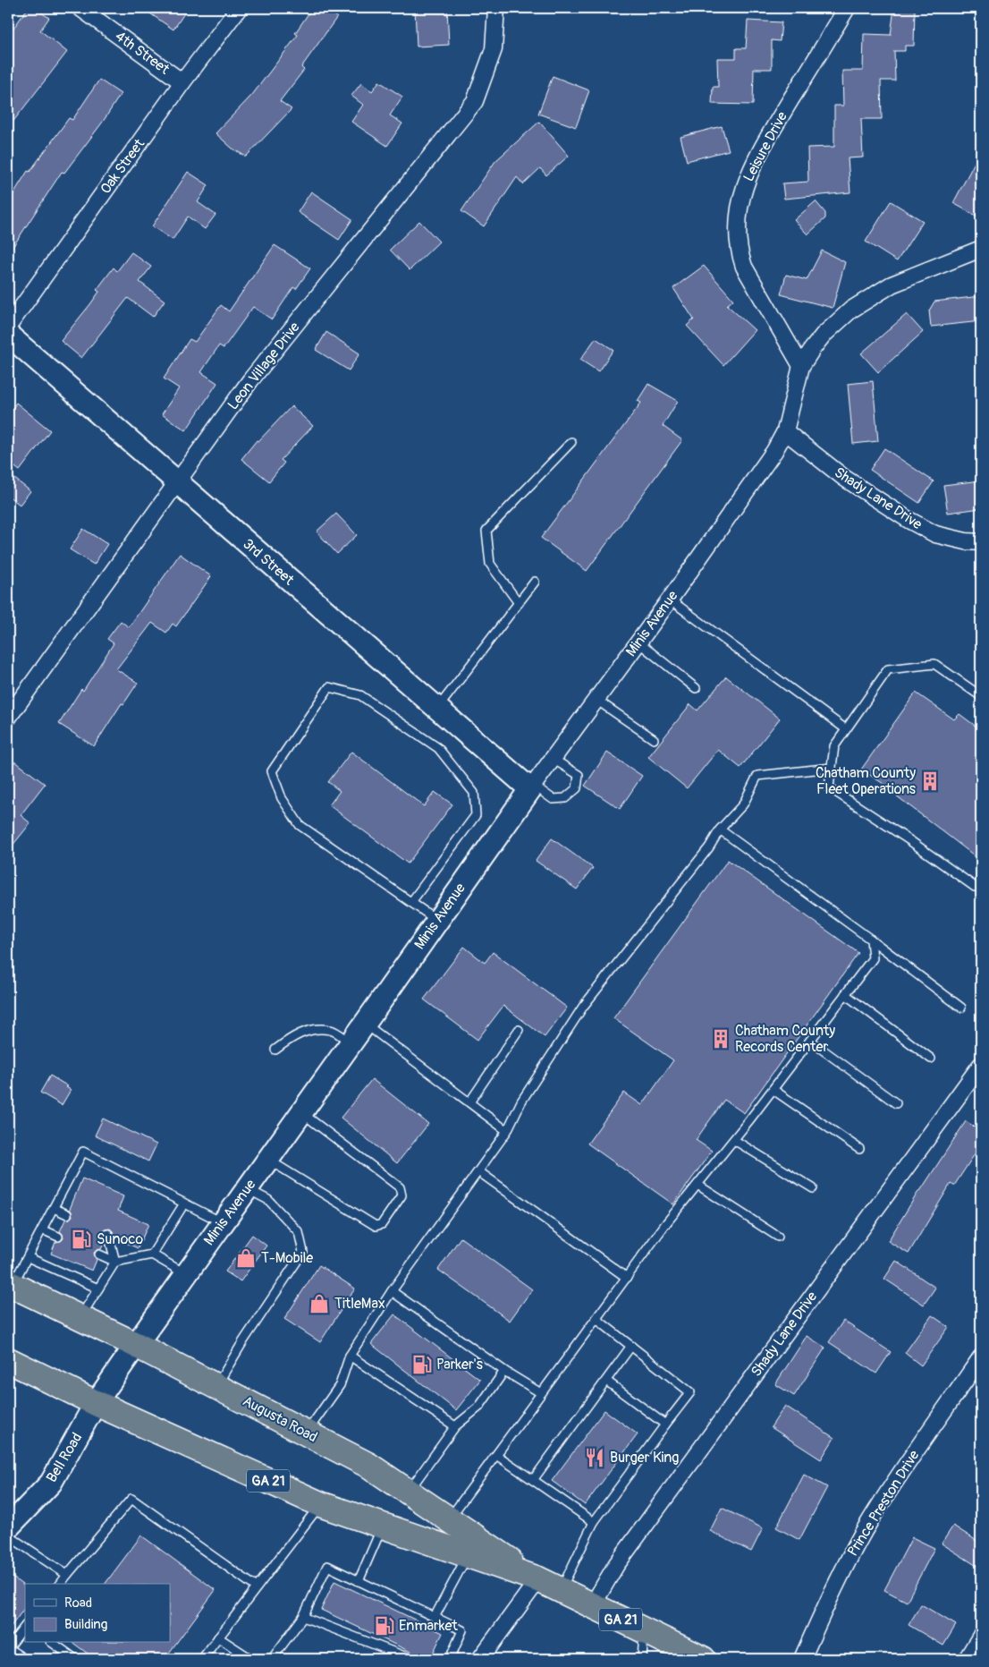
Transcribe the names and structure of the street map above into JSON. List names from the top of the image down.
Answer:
{
  "streets": {
    "highway": ["Augusta Road", "GA 21"],
    "street": [
      "4th Street",
      "Leisure Drive",
      "Oak Street",
      "Leon Village Drive",
      "Shady Lane Drive",
      "3rd Street",
      "Minis Avenue",
      "Bell Road",
      "Prince Preston Drive"
    ]
  },
  "crossings": [
    ["4th Street", "Oak Street"],
    ["Leon Village Drive", "3rd Street"],
    ["Shady Lane Drive", "Minis Avenue"],
    ["Shady Lane Drive", "Augusta Road"],
    ["3rd Street", "Minis Avenue"],
    ["Minis Avenue", "Augusta Road"],
    ["Minis Avenue", "Bell Road"],
    ["Augusta Road", "Bell Road"]
  ],
  "places": {
    "building": ["Chatham County Fleet Operations", "Chatham County Records Center"],
    "fuel station": ["Sunoco", "Parker's", "Enmarket"],
    "shop": ["T-Mobile", "TitleMax"],
    "restaurant": ["Burger King"]
  },
  "legend": ["Road", "Building"]
}
